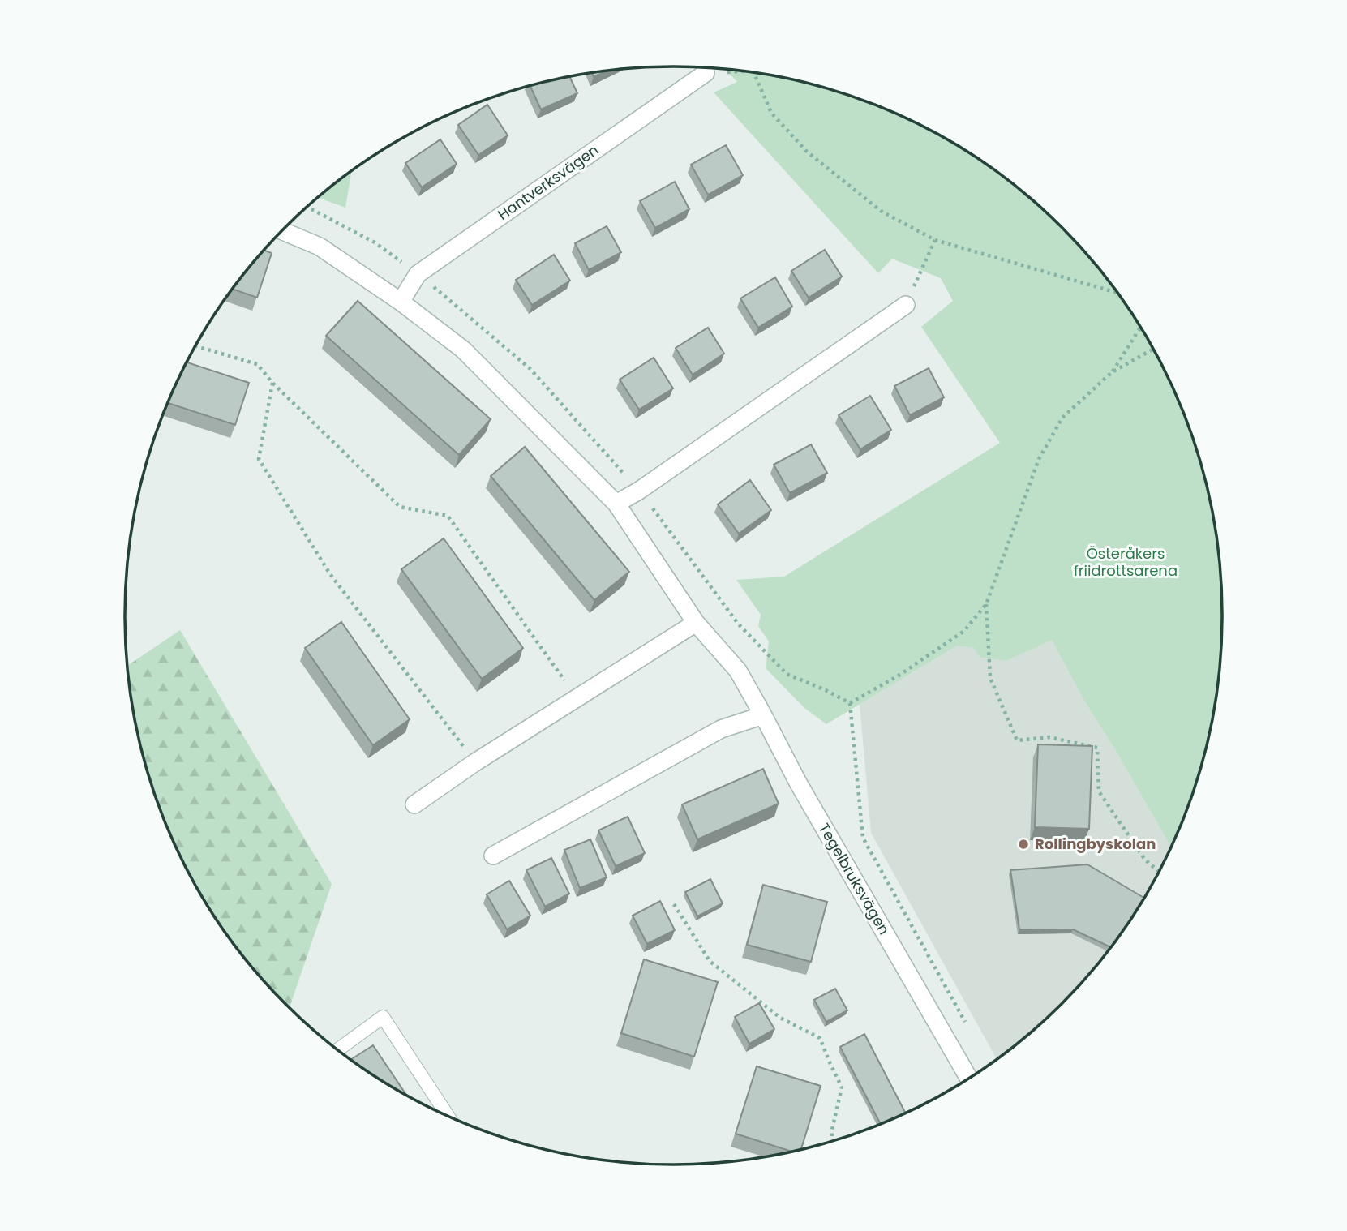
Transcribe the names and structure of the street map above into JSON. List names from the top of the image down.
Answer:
{
  "streets": {
    "street": ["Hantverksvägen", "Tegelbruksvägen"]
  },
  "parks": ["Österåkers friidrottsarena"],
  "places": ["Rollingbyskolan"]
}
